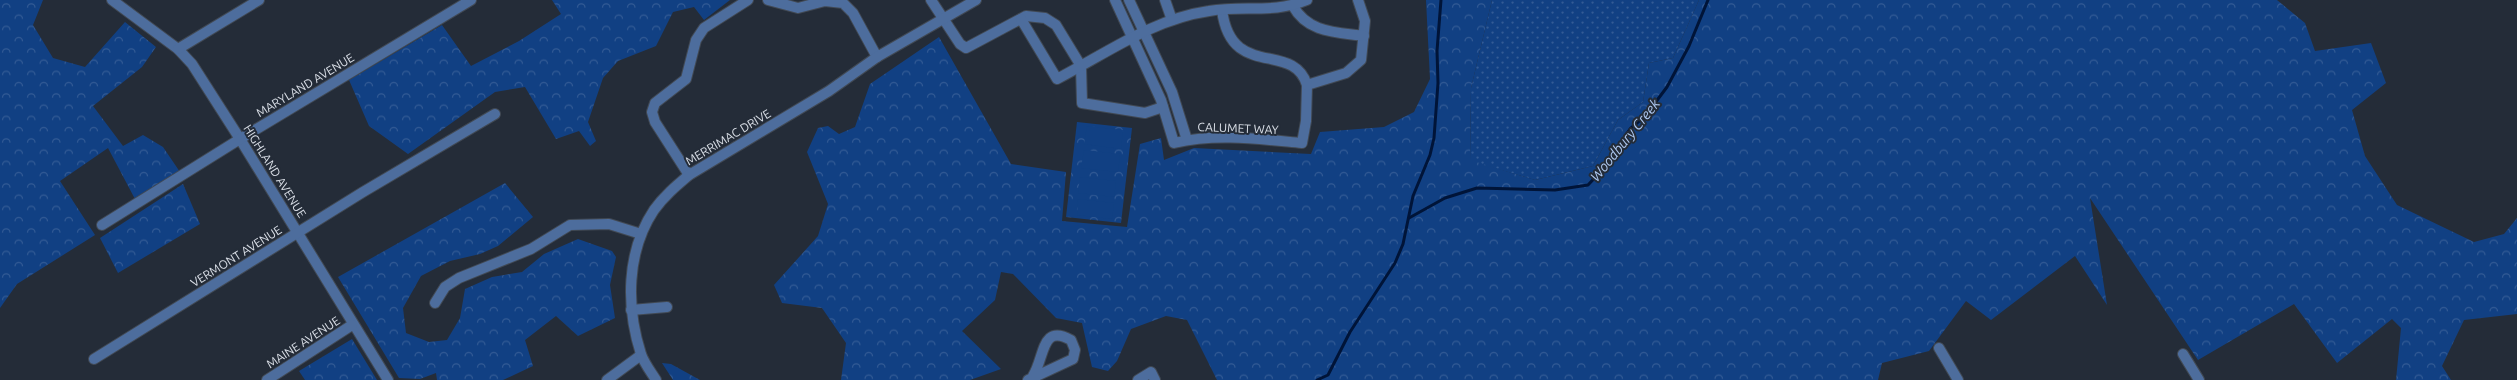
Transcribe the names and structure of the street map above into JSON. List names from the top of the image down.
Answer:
{
  "streets": {
    "street": [
      "MARYLAND AVENUE",
      "CALUMET WAY",
      "MERRIMAC DRIVE",
      "HIGHLAND AVENUE",
      "VERMONT AVENUE",
      "MAINE AVENUE"
    ]
  },
  "crossings": [
    ["MARYLAND AVENUE", "HIGHLAND AVENUE"],
    ["HIGHLAND AVENUE", "VERMONT AVENUE"],
    ["HIGHLAND AVENUE", "MAINE AVENUE"]
  ],
  "water": ["Woodbury Creek"]
}
